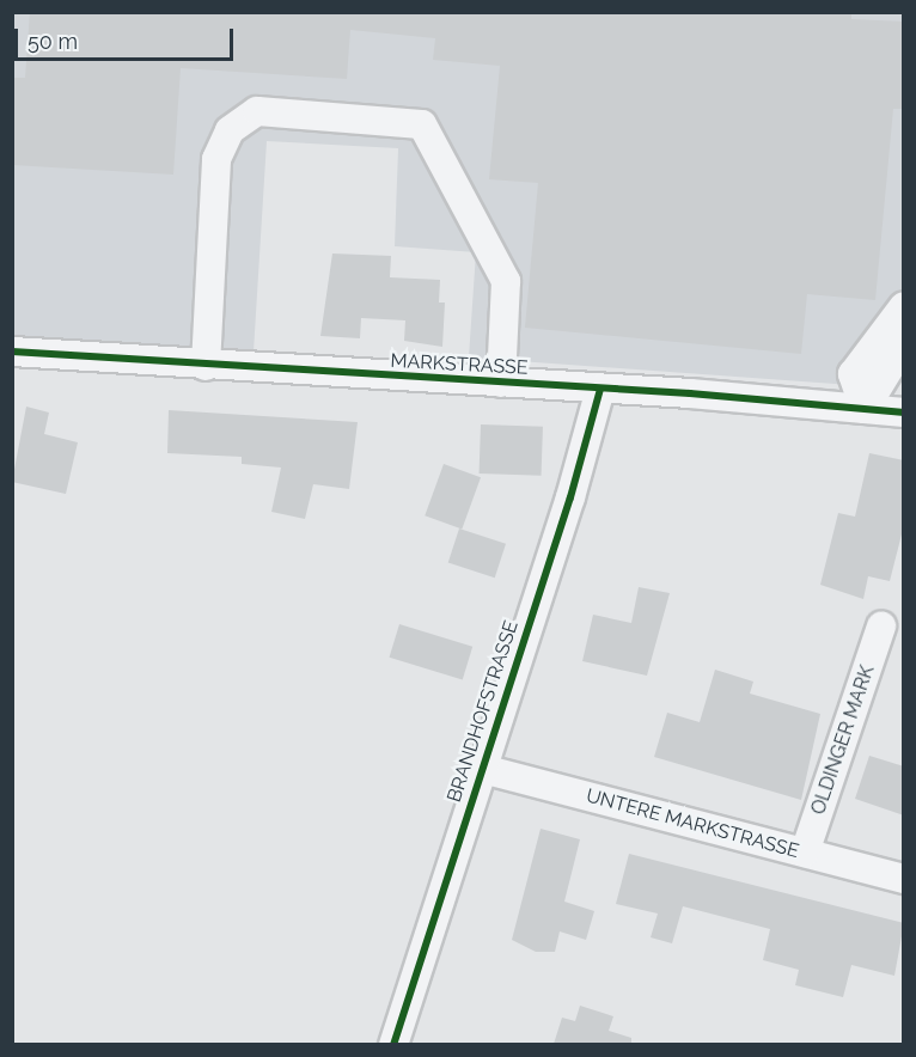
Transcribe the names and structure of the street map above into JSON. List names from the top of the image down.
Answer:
{
  "streets": {
    "street": [
      "MARKSTRASSE",
      "BRANDHOFSTRASSE",
      "OLDINGER MARK",
      "UNTERE MARKSTRASSE"
    ]
  },
  "crossings": [
    ["MARKSTRASSE", "BRANDHOFSTRASSE"],
    ["BRANDHOFSTRASSE", "UNTERE MARKSTRASSE"],
    ["OLDINGER MARK", "UNTERE MARKSTRASSE"]
  ],
  "scale_bar": "50 m"
}
